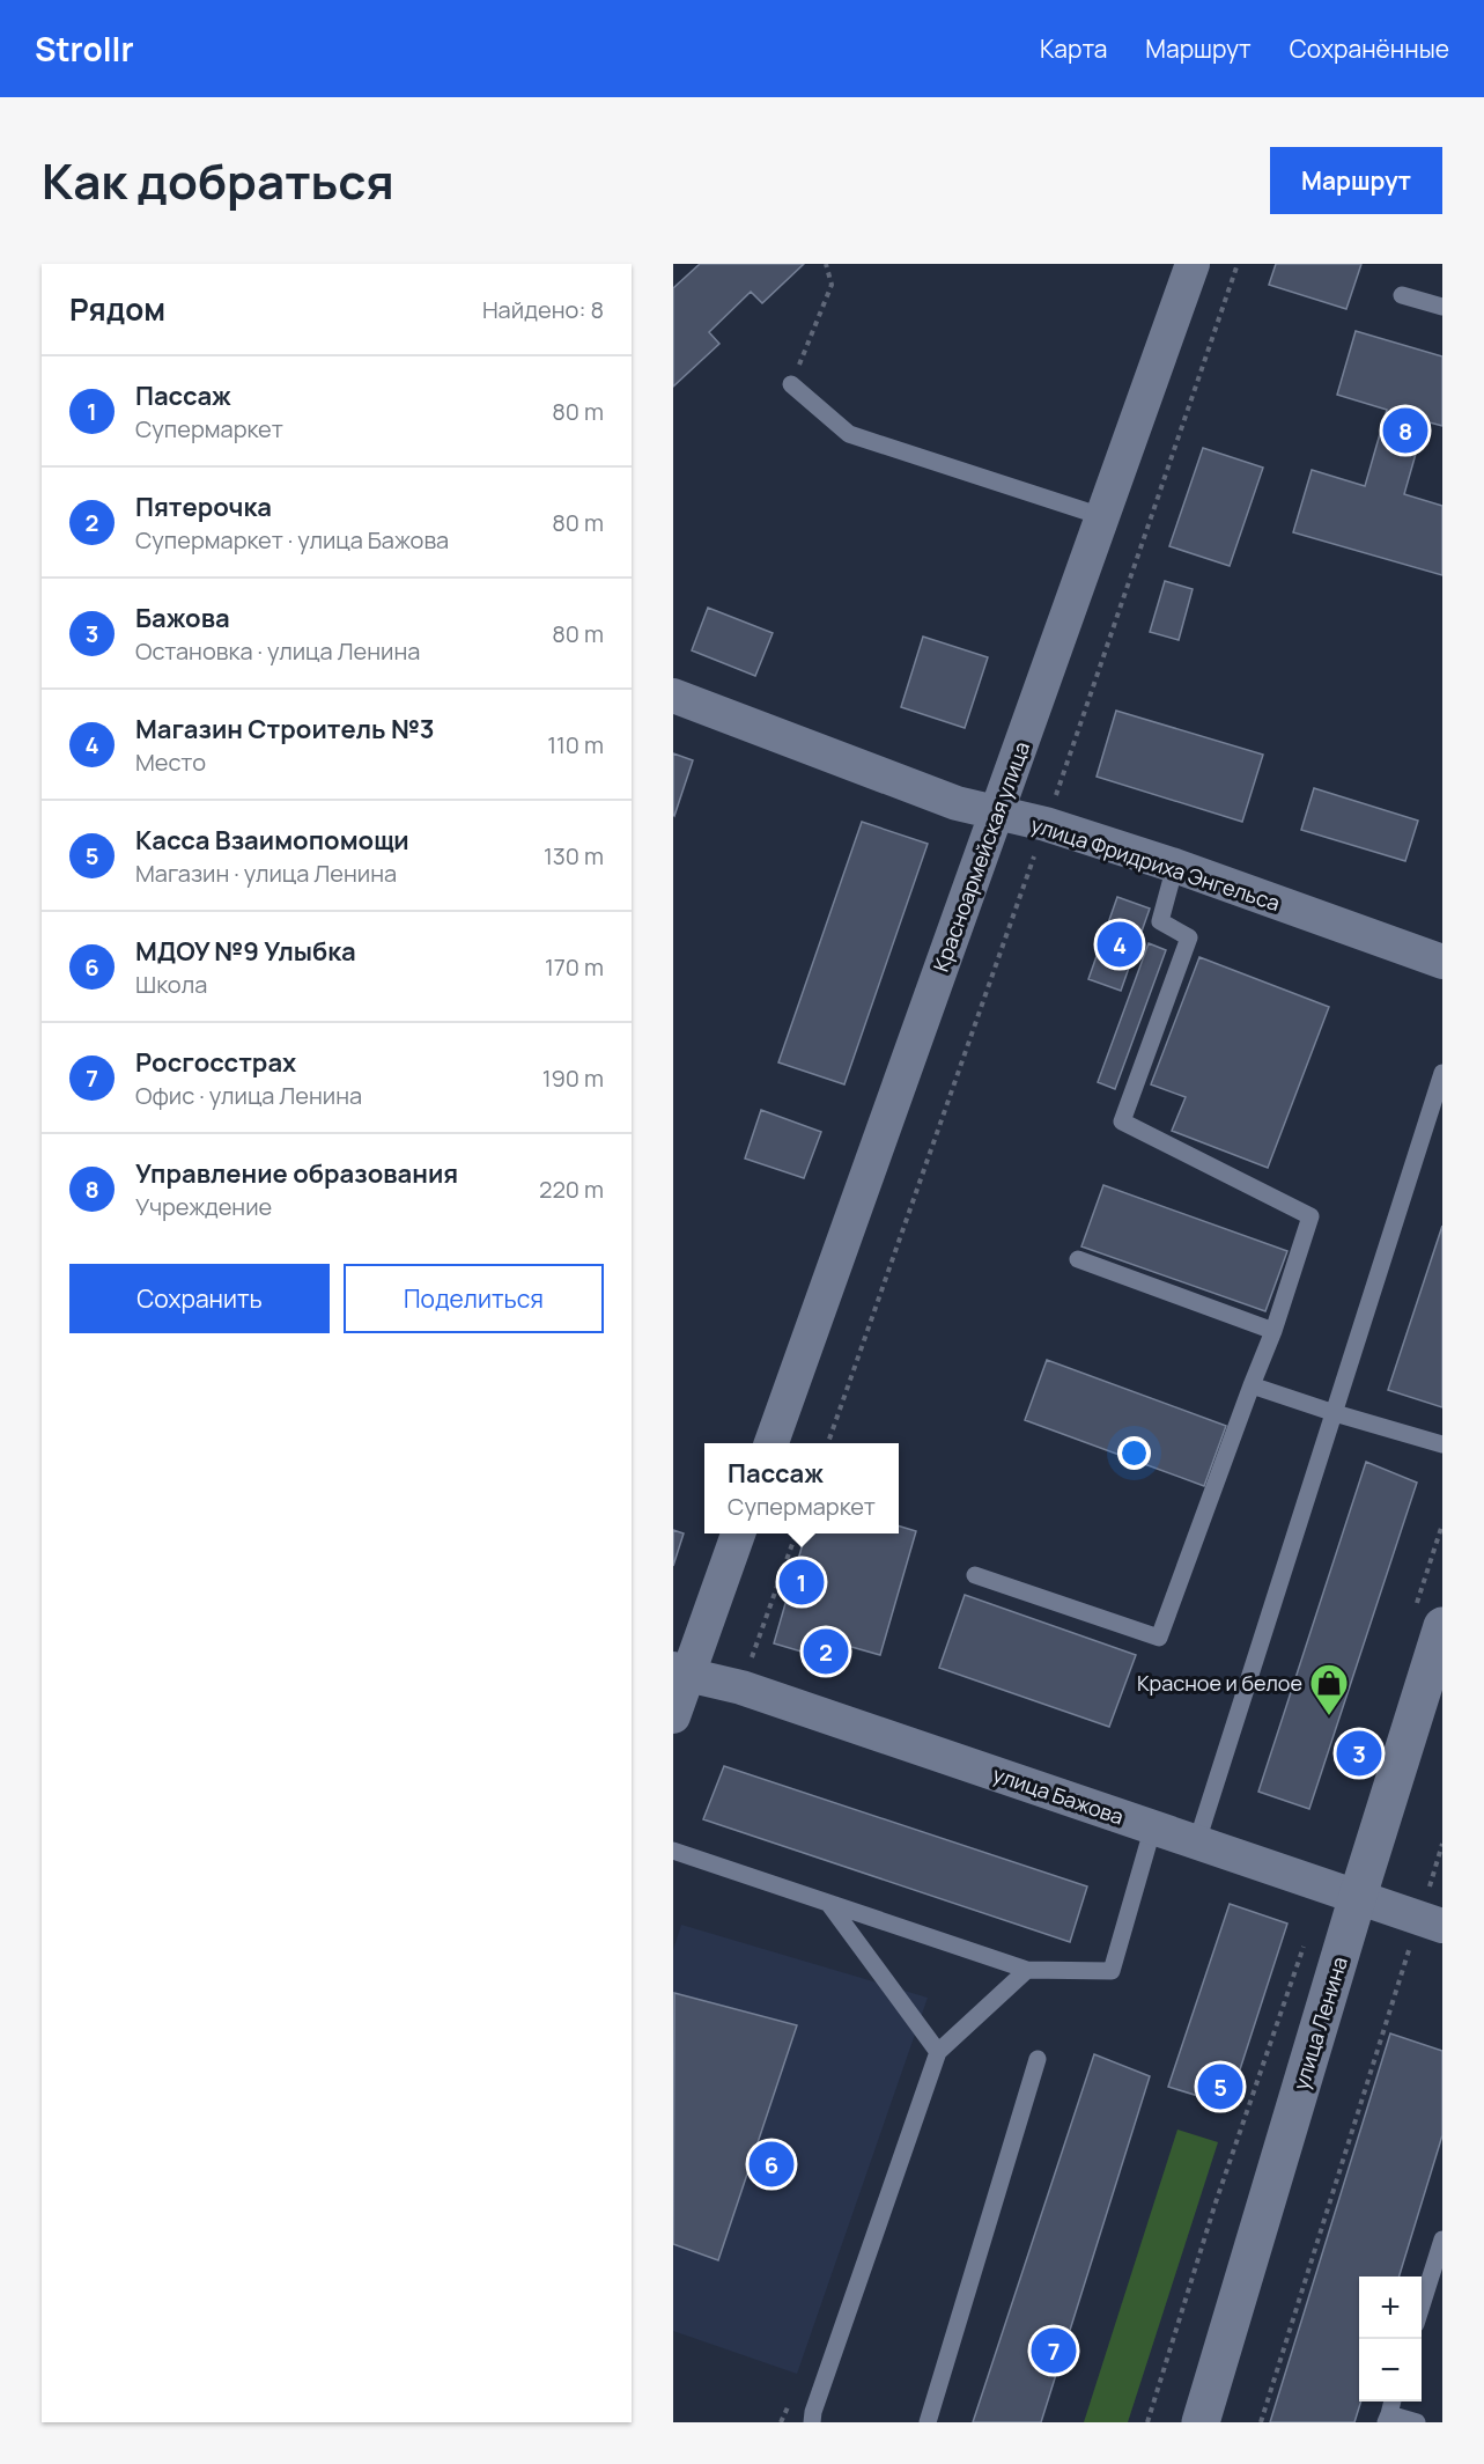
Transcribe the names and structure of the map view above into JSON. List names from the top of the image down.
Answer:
{
  "streets": {
    "street": [
      "Красноармейская улица",
      "улица Фридриха Энгельса",
      "улица Бажова",
      "улица Ленина"
    ]
  },
  "crossings": [
    ["Красноармейская улица", "улица Фридриха Энгельса"],
    ["улица Бажова", "улица Ленина"]
  ],
  "places": {
    "shop": ["Красное и белое"]
  },
  "page": {
    "header": "Strollr",
    "nav": ["Карта", "Маршрут", "Сохранённые"],
    "title": "Как добраться",
    "buttons": [
      "Маршрут",
      ["Сохранить", "Поделиться"]
    ],
    "heading": ["Рядом", "Найдено: 8"],
    "list": [
      {
        "mark": "1",
        "name": "Пассаж",
        "note": "Супермаркет",
        "value": "80 m"
      },
      {
        "mark": "2",
        "name": "Пятерочка",
        "note": "Супермаркет · улица Бажова",
        "value": "80 m"
      },
      {
        "mark": "3",
        "name": "Бажова",
        "note": "Остановка · улица Ленина",
        "value": "80 m"
      },
      {
        "mark": "4",
        "name": "Магазин Строитель №3",
        "note": "Место",
        "value": "110 m"
      },
      {
        "mark": "5",
        "name": "Касса Взаимопомощи",
        "note": "Магазин · улица Ленина",
        "value": "130 m"
      },
      {
        "mark": "6",
        "name": "МДОУ №9 Улыбка",
        "note": "Школа",
        "value": "170 m"
      },
      {
        "mark": "7",
        "name": "Росгосстрах",
        "note": "Офис · улица Ленина",
        "value": "190 m"
      },
      {
        "mark": "8",
        "name": "Управление образования",
        "note": "Учреждение",
        "value": "220 m"
      }
    ],
    "pins": [
      "8",
      "4",
      "1",
      "2",
      "3",
      "5",
      "6",
      "7"
    ],
    "popup": ["Пассаж", "Супермаркет"],
    "map_buttons": ["+", "−"]
  }
}
